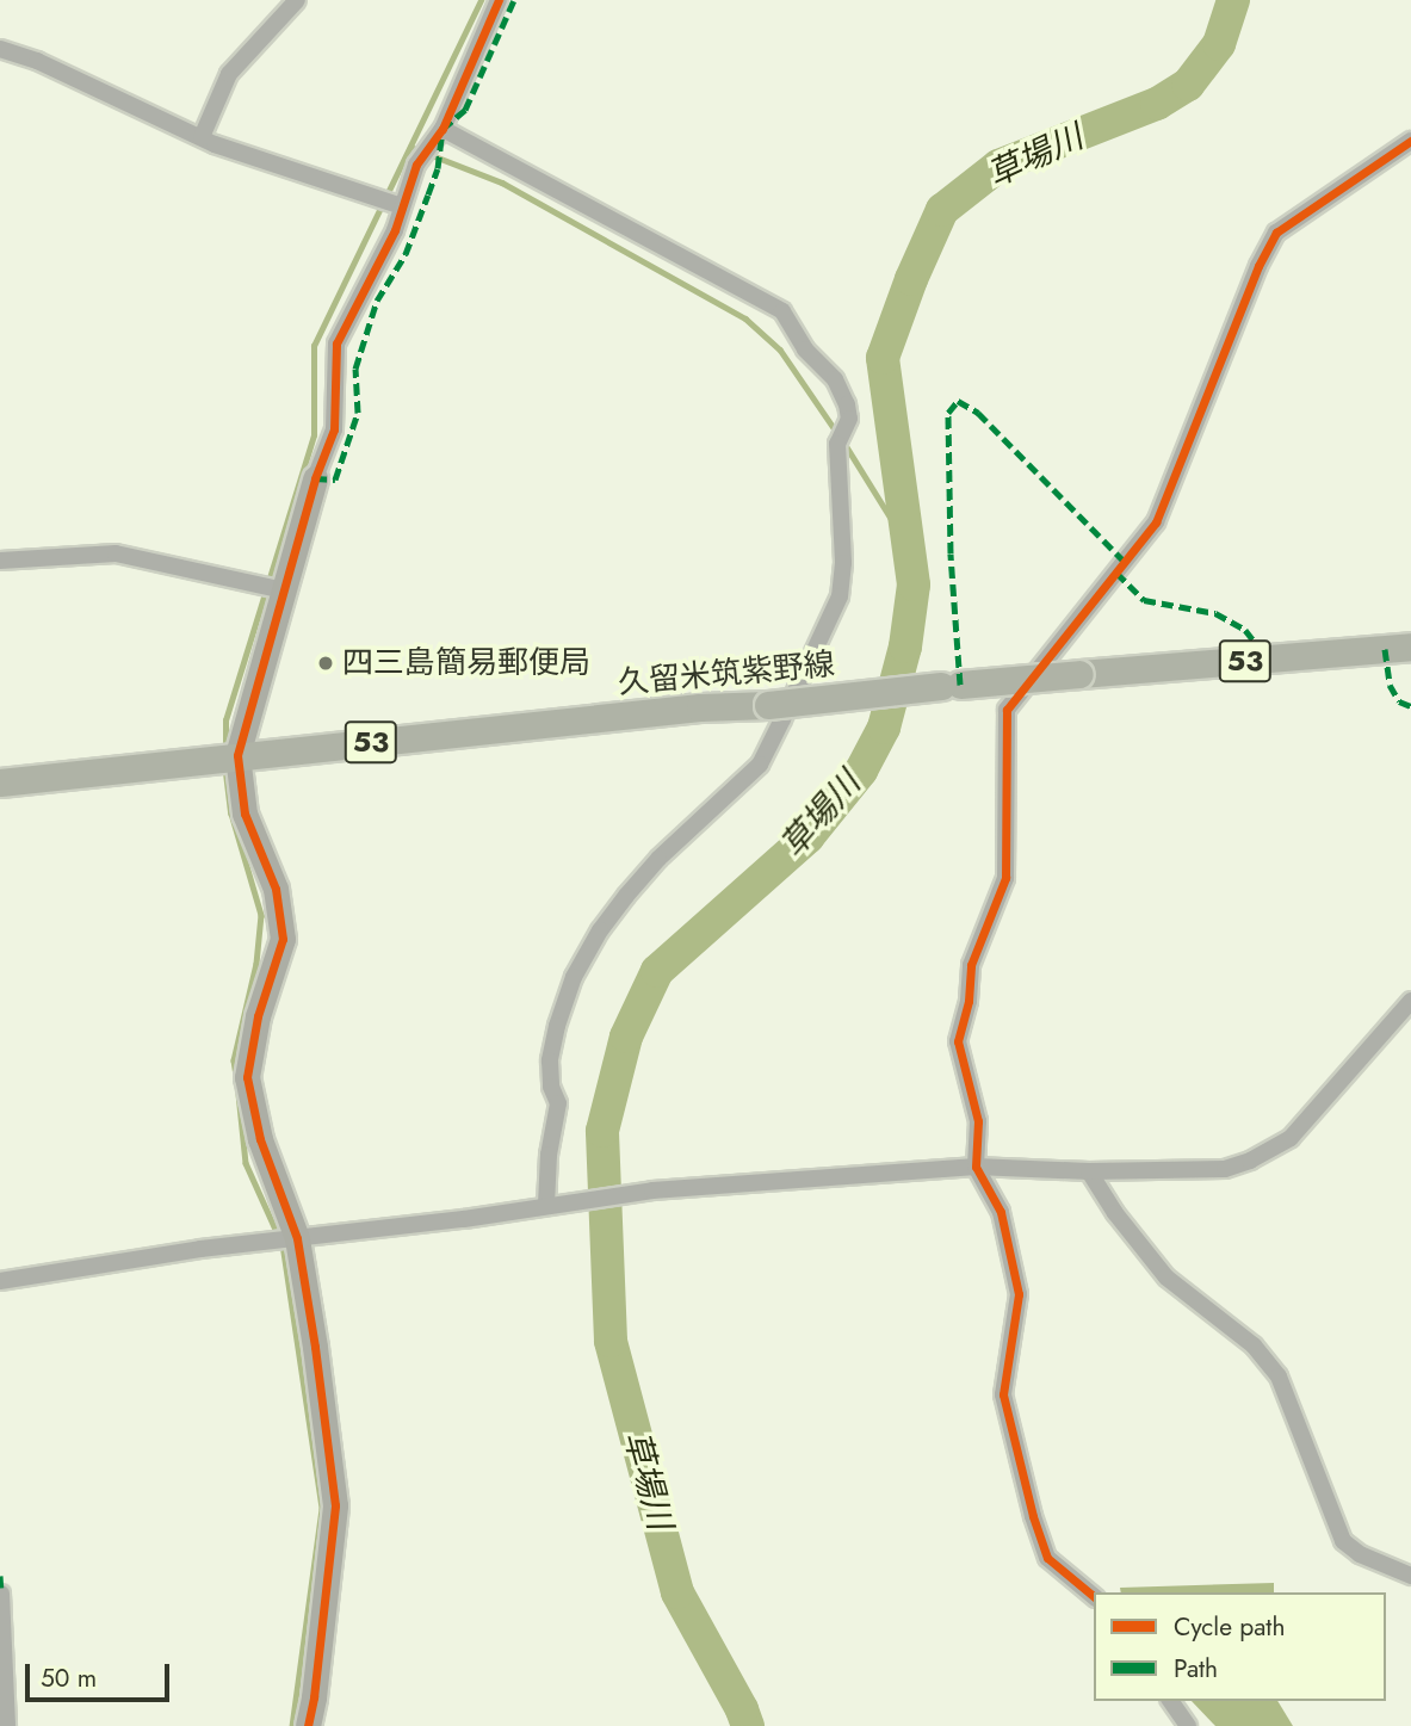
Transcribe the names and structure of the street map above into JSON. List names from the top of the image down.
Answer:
{
  "streets": {
    "main road": ["53", "久留米筑紫野線"]
  },
  "water": ["草場川"],
  "places": ["四三島簡易郵便局"],
  "legend": ["Cycle path", "Path"],
  "scale_bar": "50 m"
}
